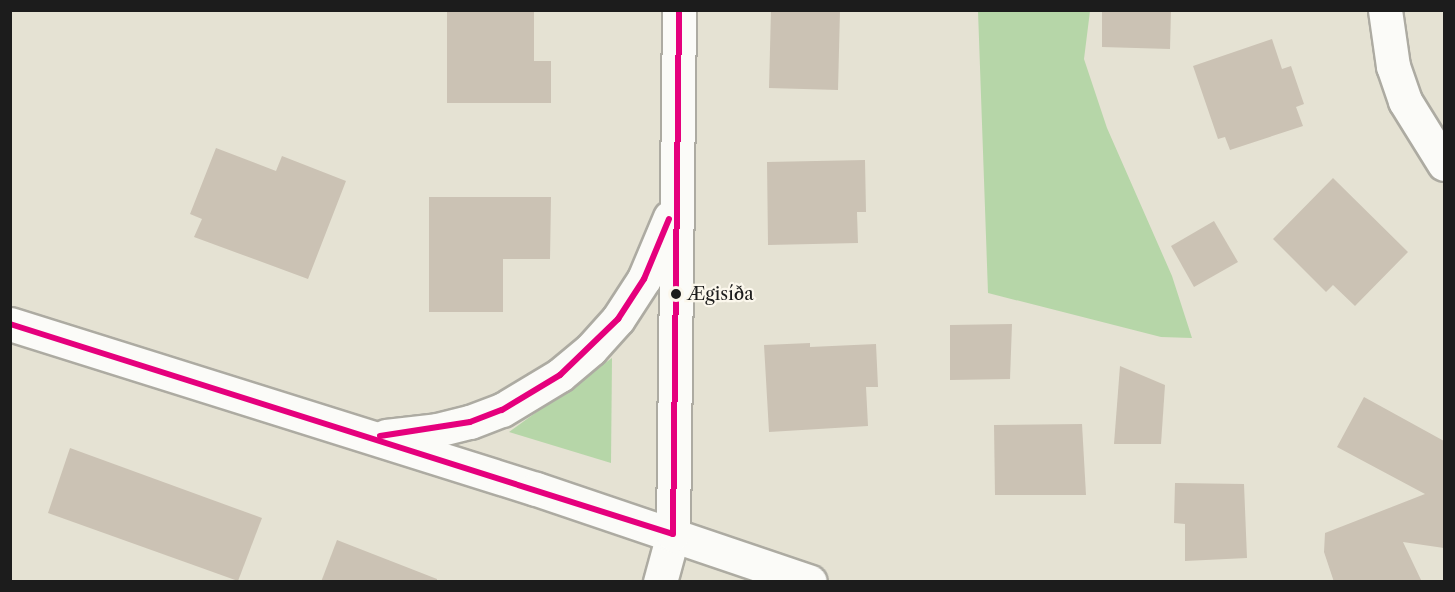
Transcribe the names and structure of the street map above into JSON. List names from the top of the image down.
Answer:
{
  "places": ["Ægisíða"]
}
